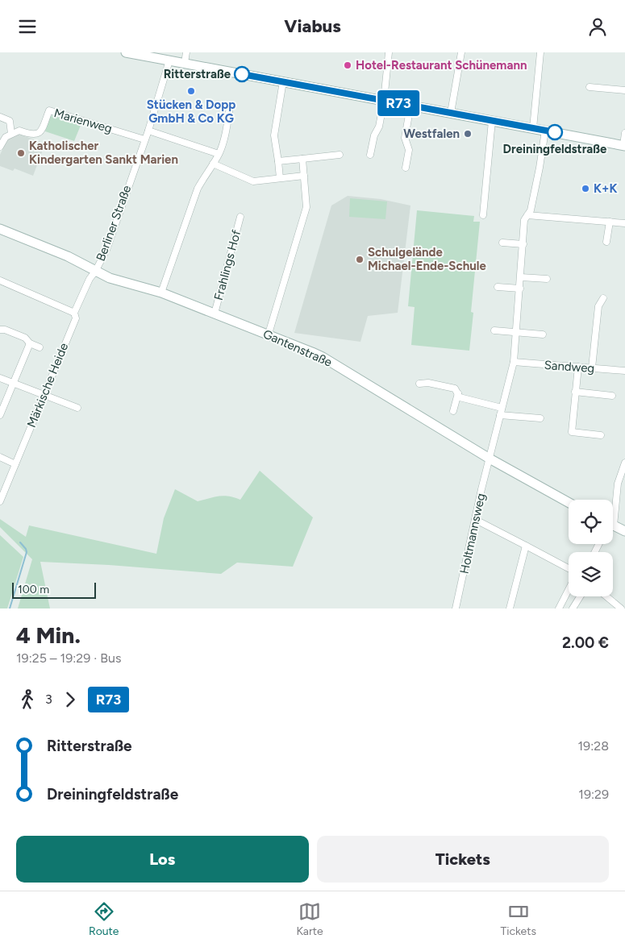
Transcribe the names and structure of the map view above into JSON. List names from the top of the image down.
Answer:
{
  "streets": {
    "street": [
      "Marienweg",
      "Berliner Straße",
      "Frahlings Hof",
      "Gantenstraße",
      "Sandweg",
      "Märkische Heide",
      "Holtmannsweg"
    ]
  },
  "crossings": [
    ["Marienweg", "Berliner Straße"],
    ["Berliner Straße", "Gantenstraße"],
    ["Berliner Straße", "Märkische Heide"],
    ["Frahlings Hof", "Gantenstraße"],
    ["Gantenstraße", "Märkische Heide"],
    ["Gantenstraße", "Holtmannsweg"],
    ["Sandweg", "Holtmannsweg"]
  ],
  "places": [
    "Hotel-Restaurant Schünemann",
    "Ritterstraße",
    "Stücken & Dopp GmbH & Co KG",
    "Dreiningfeldstraße",
    "Westfalen",
    "Katholischer Kindergarten Sankt Marien",
    "K+K",
    "Schulgelände Michael-Ende-Schule"
  ],
  "lines": ["bus line R73"],
  "scale_bar": "100 m",
  "page": {
    "header": "Viabus",
    "on_map": "R73",
    "scale": "100 m",
    "heading": ["4 Min.", "19:25 – 19:29 · Bus", "2.00 €"],
    "legs": ["3", "R73"],
    "list": [
      {
        "name": "Ritterstraße",
        "value": "19:28"
      },
      {
        "name": "Dreiningfeldstraße",
        "value": "19:29"
      }
    ],
    "buttons": ["Los", "Tickets"],
    "tabs": ["Route", "Karte", "Tickets"]
  }
}
